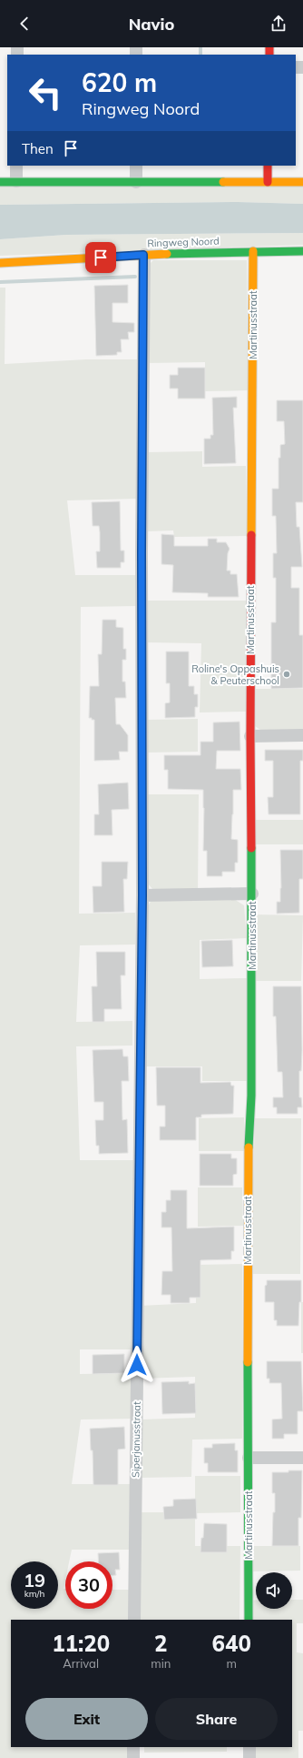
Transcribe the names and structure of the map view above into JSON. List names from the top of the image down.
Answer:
{
  "streets": {
    "street": ["Ringweg Noord", "Martinusstraat", "Siperjanusstraat"]
  },
  "crossings": [
    ["Ringweg Noord", "Martinusstraat"],
    ["Ringweg Noord", "Siperjanusstraat"]
  ],
  "places": ["Roline's Oppashuis & Peuterschool"],
  "page": {
    "header": "Navio",
    "turn": ["620 m", "Ringweg Noord"],
    "then": "Then",
    "speed": "19 km/h",
    "limit": "30",
    "eta": [
      "11:20",
      "Arrival",
      "2",
      "min",
      "640",
      "m"
    ],
    "buttons": ["Exit", "Share"]
  }
}
